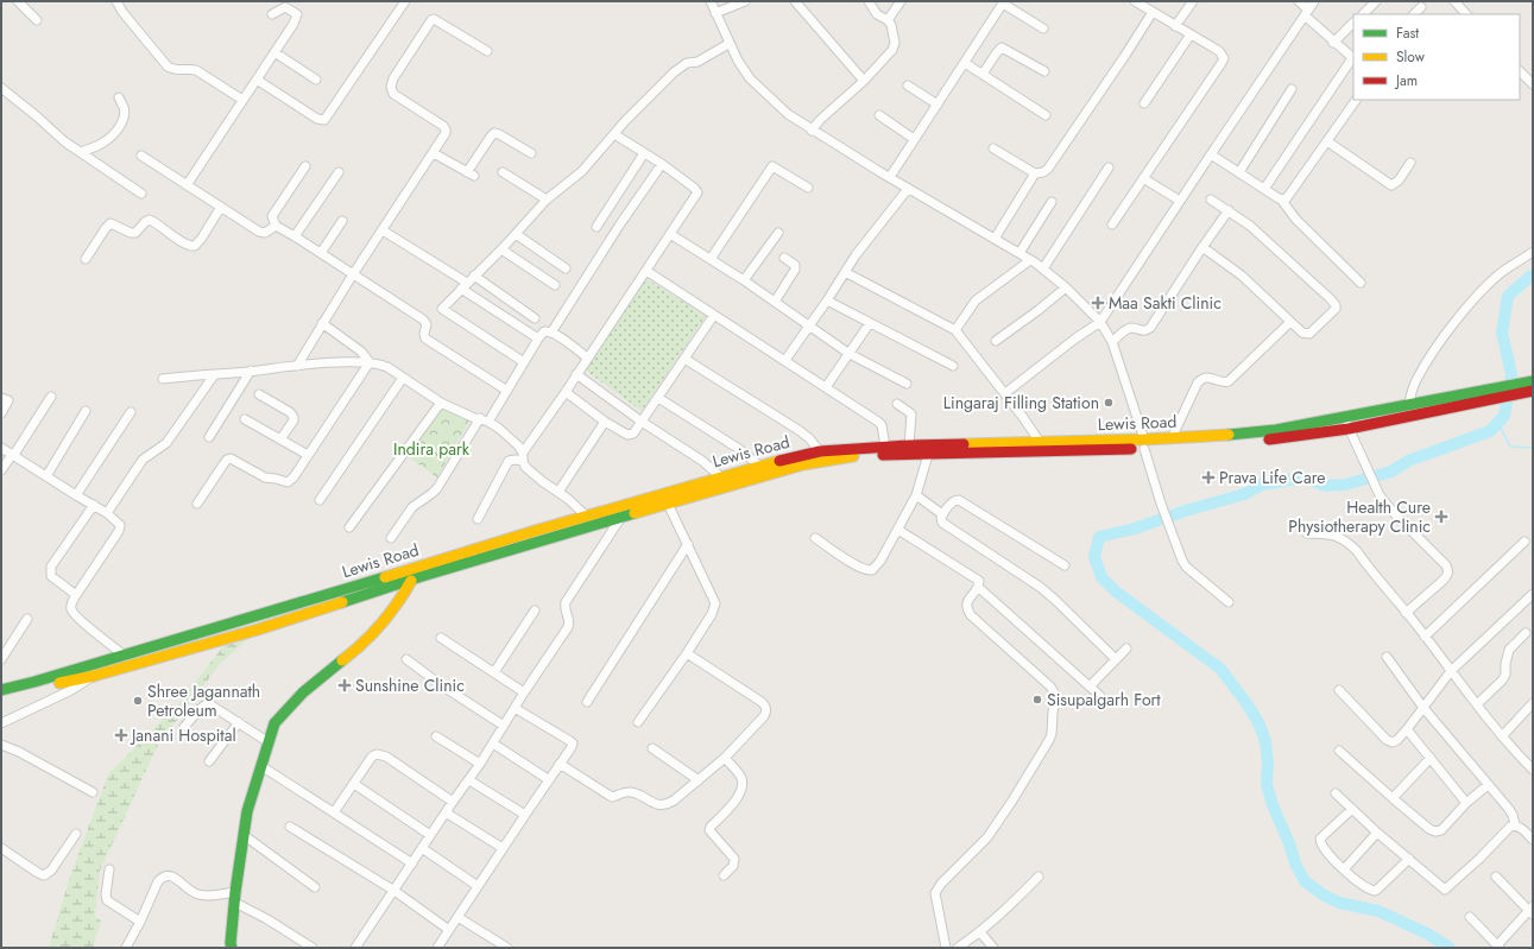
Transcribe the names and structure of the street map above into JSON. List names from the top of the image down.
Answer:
{
  "streets": {
    "main road": ["Lewis Road"]
  },
  "parks": ["Indira park"],
  "places": {
    "health": [
      "Maa Sakti Clinic",
      "Prava Life Care",
      "Health Cure Physiotherapy Clinic",
      "Sunshine Clinic",
      "Janani Hospital"
    ],
    "other": ["Lingaraj Filling Station", "Sisupalgarh Fort", "Shree Jagannath Petroleum"]
  },
  "legend": ["Fast", "Slow", "Jam"]
}
